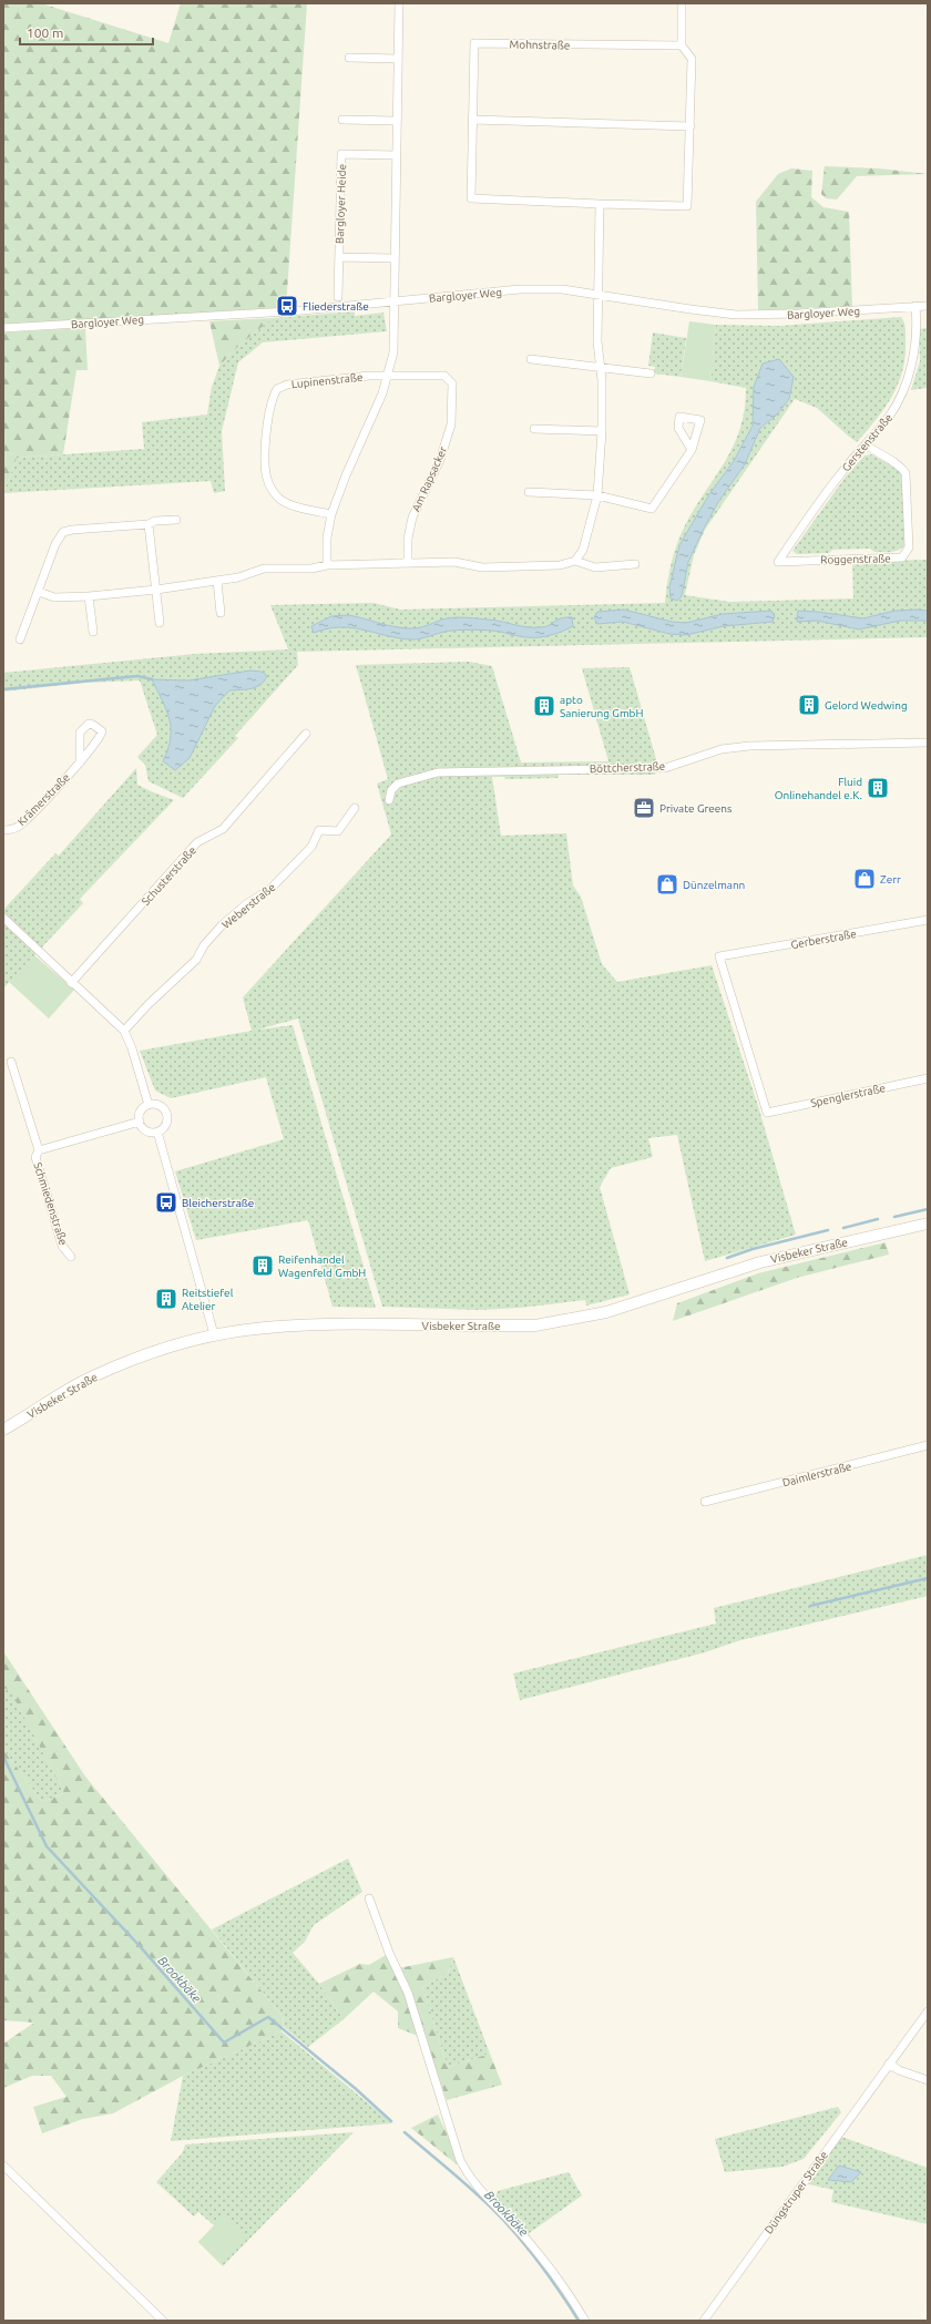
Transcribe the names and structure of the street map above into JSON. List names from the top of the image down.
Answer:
{
  "streets": {
    "main road": ["Visbeker Straße"],
    "street": [
      "Mohnstraße",
      "Bargloyer Heide",
      "Bargloyer Weg",
      "Lupinenstraße",
      "Gerstenstraße",
      "Am Rapsacker",
      "Roggenstraße",
      "Böttcherstraße",
      "Krämerstraße",
      "Schusterstraße",
      "Weberstraße",
      "Gerberstraße",
      "Spenglerstraße",
      "Schmiedenstraße",
      "Daimlerstraße",
      "Düngstruper Straße"
    ]
  },
  "crossings": [
    ["Bargloyer Weg", "Gerstenstraße"],
    ["Lupinenstraße", "Am Rapsacker"],
    ["Gerstenstraße", "Roggenstraße"],
    ["Gerberstraße", "Spenglerstraße"]
  ],
  "water": ["Brookbäke"],
  "places": {
    "bus stop": ["Fliederstraße", "Bleicherstraße"],
    "building": [
      "Gelord Wedwing",
      "apto Sanierung GmbH",
      "Fluid Onlinehandel e.K.",
      "Reifenhandel Wagenfeld GmbH",
      "Reitstiefel Atelier"
    ],
    "office": ["Private Greens"],
    "shop": ["Zerr", "Dünzelmann"]
  },
  "scale_bar": "100 m"
}
